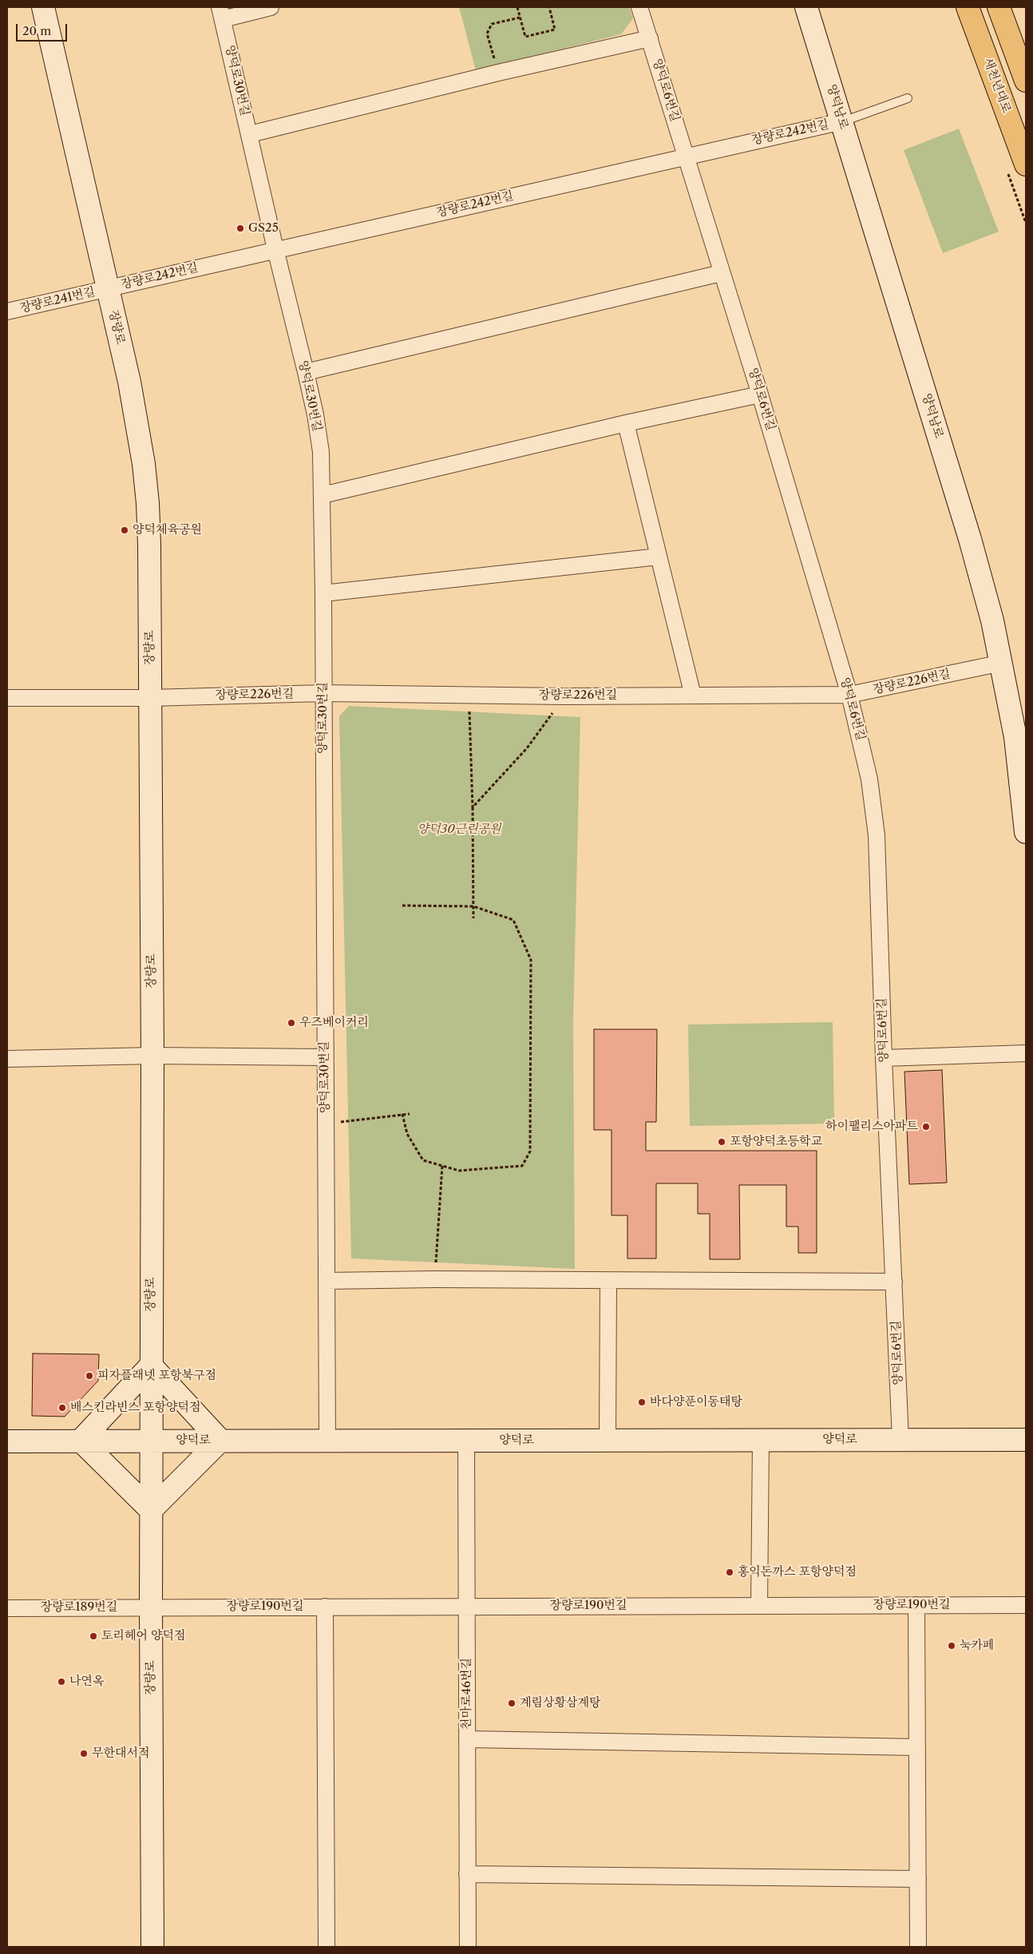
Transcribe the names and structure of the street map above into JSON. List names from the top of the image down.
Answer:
{
  "streets": {
    "main road": ["새천년대로"],
    "street": [
      "양덕로30번길",
      "양덕로6번길",
      "양덕남로",
      "장량로242번길",
      "장량로241번길",
      "장량로",
      "장량로226번길",
      "양덕로",
      "장량로190번길",
      "장량로189번길",
      "천마로46번길"
    ]
  },
  "crossings": [
    ["양덕로30번길", "장량로242번길"],
    ["양덕로30번길", "장량로226번길"],
    ["양덕로30번길", "양덕로"],
    ["양덕로6번길", "장량로242번길"],
    ["양덕로6번길", "장량로226번길"],
    ["양덕로6번길", "양덕로"],
    ["양덕남로", "장량로242번길"],
    ["양덕남로", "장량로226번길"],
    ["장량로242번길", "장량로241번길"],
    ["장량로242번길", "장량로"],
    ["장량로241번길", "장량로"],
    ["장량로", "장량로226번길"],
    ["장량로", "양덕로"],
    ["장량로", "장량로190번길"],
    ["장량로", "장량로189번길"],
    ["양덕로", "천마로46번길"],
    ["장량로190번길", "장량로189번길"],
    ["장량로190번길", "천마로46번길"]
  ],
  "parks": ["양덕30근린공원"],
  "places": [
    "GS25",
    "양덕체육공원",
    "우즈베이커리",
    "하이팰리스아파트",
    "포항양덕초등학교",
    "피자플래넷 포항북구점",
    "바다양푼이동태탕",
    "배스킨라빈스 포항양덕점",
    "홍익돈까스 포항양덕점",
    "토리헤어 양덕점",
    "눅카페",
    "나연옥",
    "계림상황삼계탕",
    "무한대서적"
  ],
  "scale_bar": "20 m"
}
